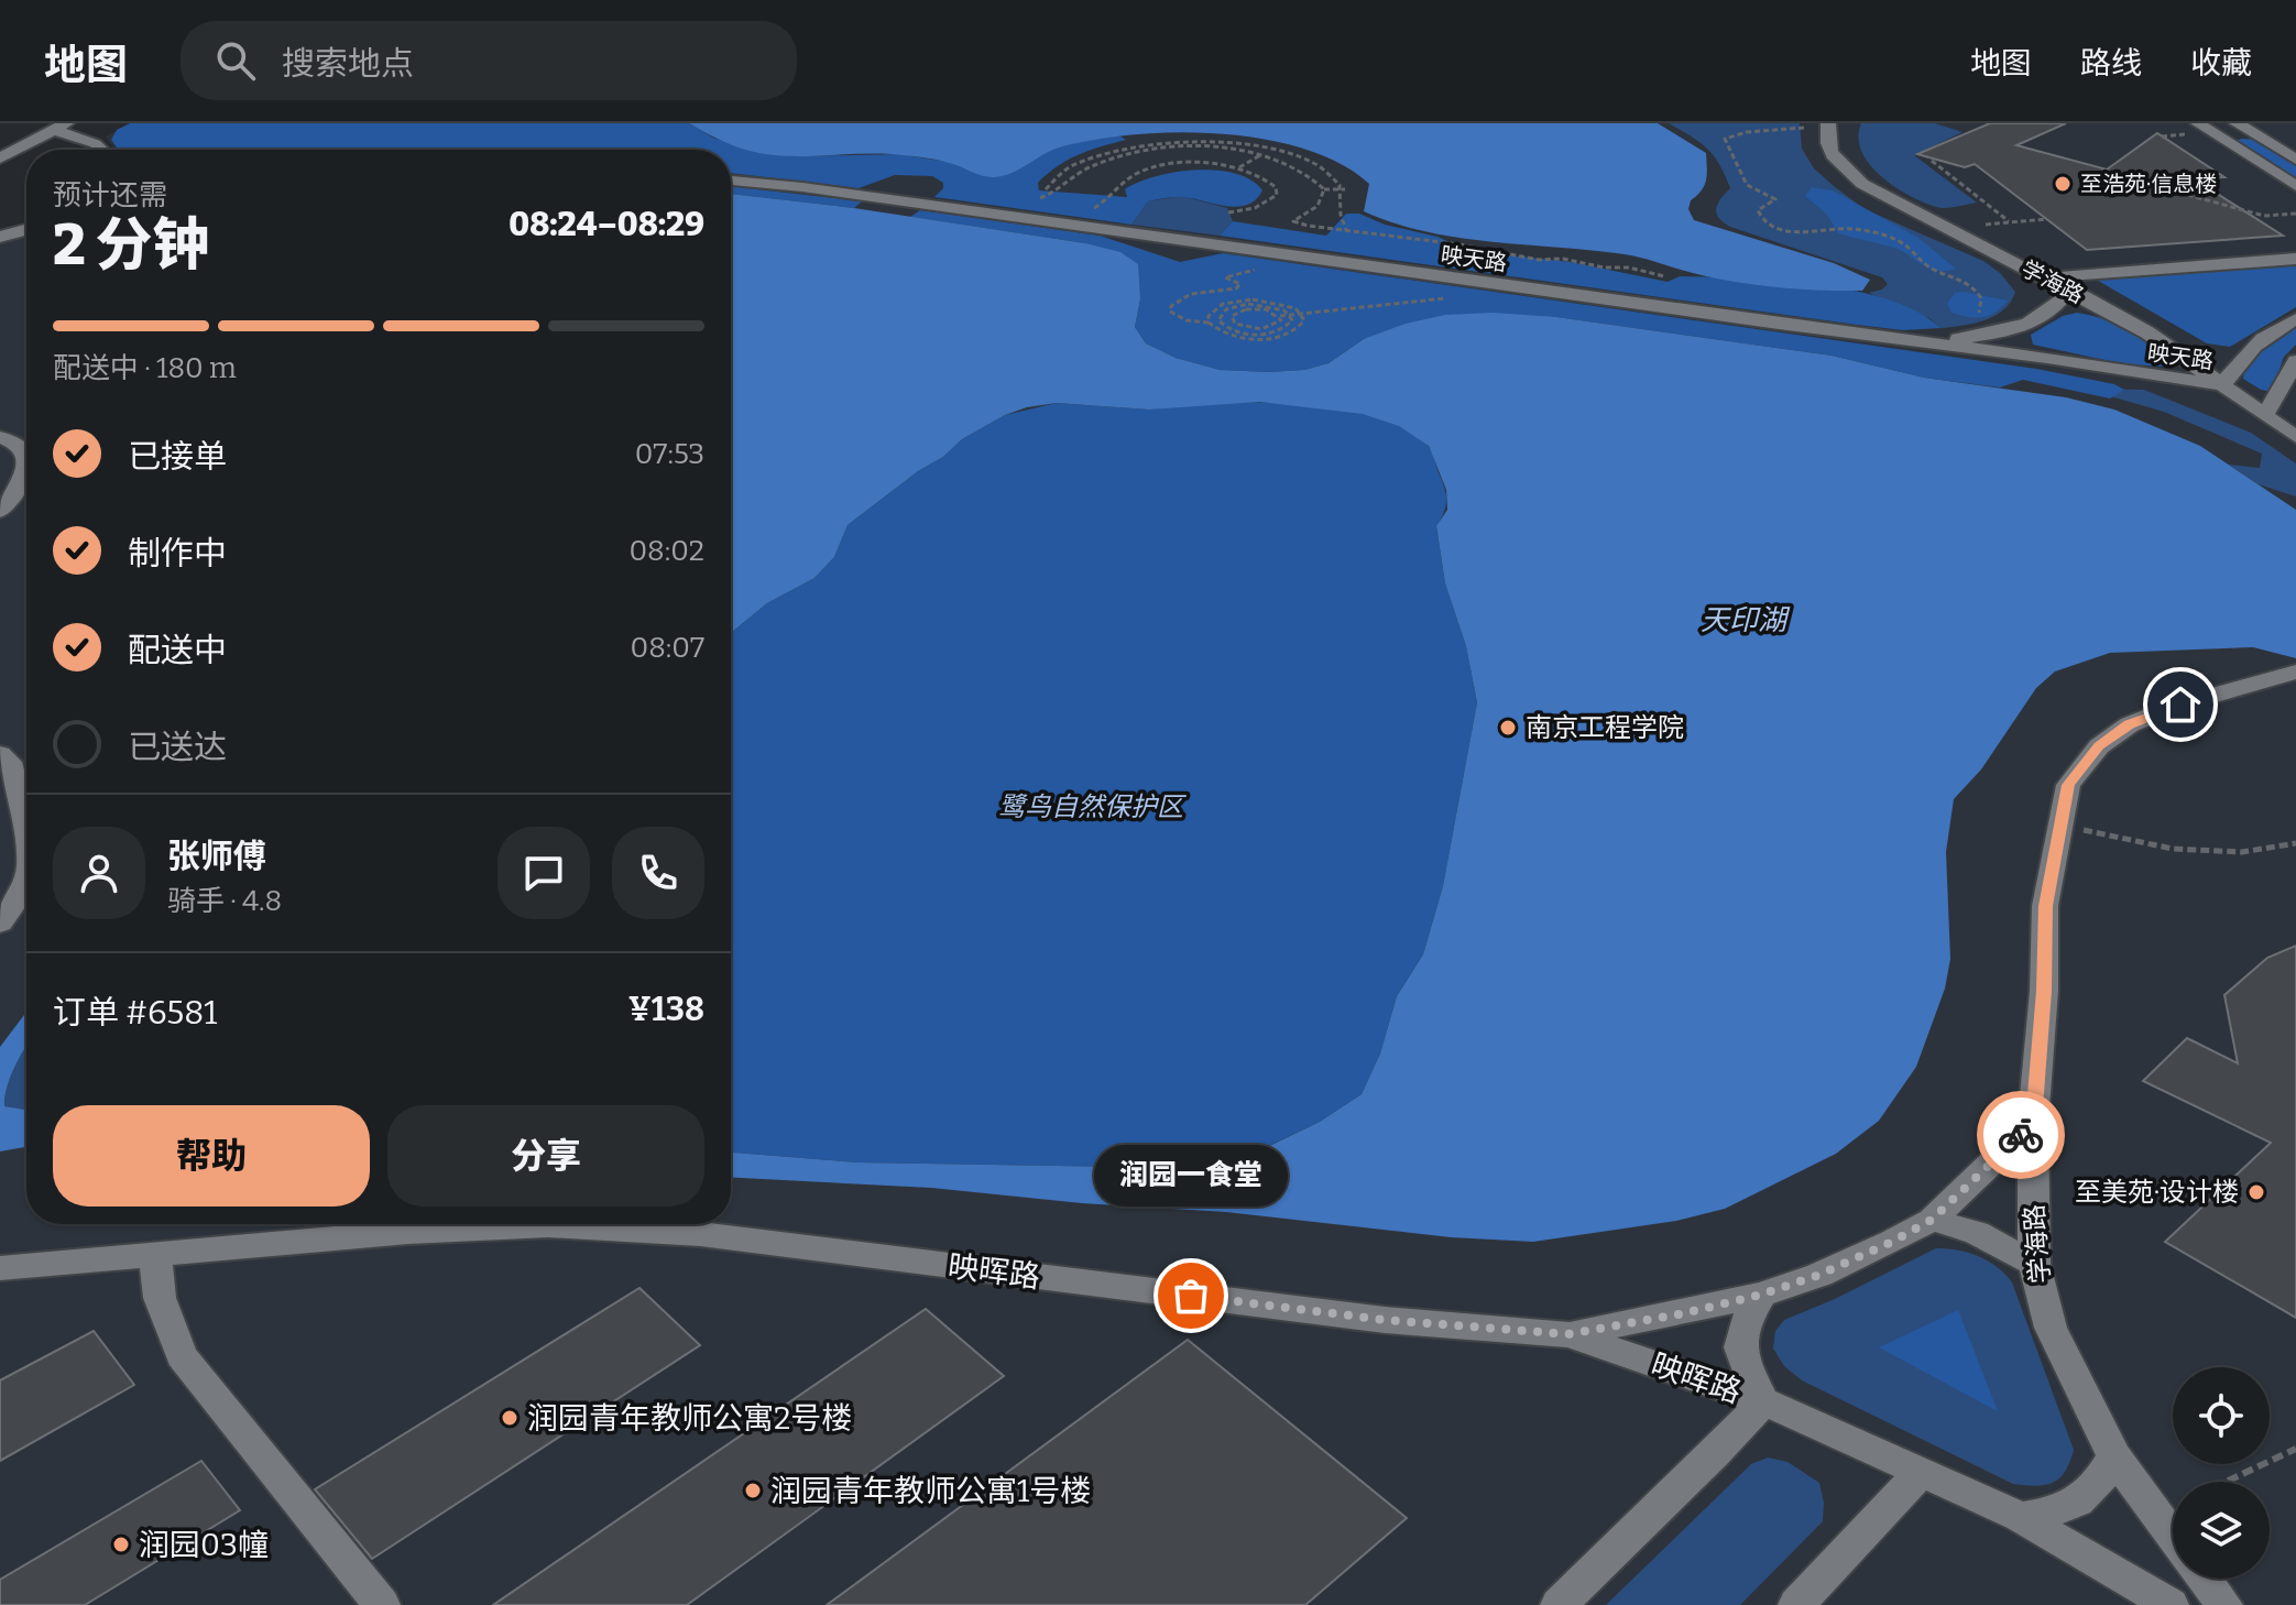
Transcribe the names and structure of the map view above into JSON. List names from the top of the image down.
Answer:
{
  "streets": {
    "street": ["映天路", "学海路", "映晖路"]
  },
  "crossings": [
    ["映天路", "学海路"]
  ],
  "water": ["天印湖"],
  "parks": ["鹭鸟自然保护区"],
  "places": [
    "至浩苑·信息楼",
    "南京工程学院",
    "至美苑·设计楼",
    "润园一食堂",
    "润园青年教师公寓2号楼",
    "润园青年教师公寓1号楼",
    "润园03幢"
  ],
  "page": {
    "header": "地图",
    "search": "搜索地点",
    "nav": ["地图", "路线", "收藏"],
    "heading": ["2 分钟", "预计还需", "08:24–08:29"],
    "panel": [
      "张师傅",
      "骑手 · 4.8",
      "订单 #6581",
      "¥138"
    ],
    "bar": "配送中 · 180 m",
    "list": [
      ["已接单", "07:53"],
      ["制作中", "08:02"],
      ["配送中", "08:07"],
      "已送达"
    ],
    "buttons": ["帮助", "分享"],
    "bubble": "润园一食堂"
  }
}
